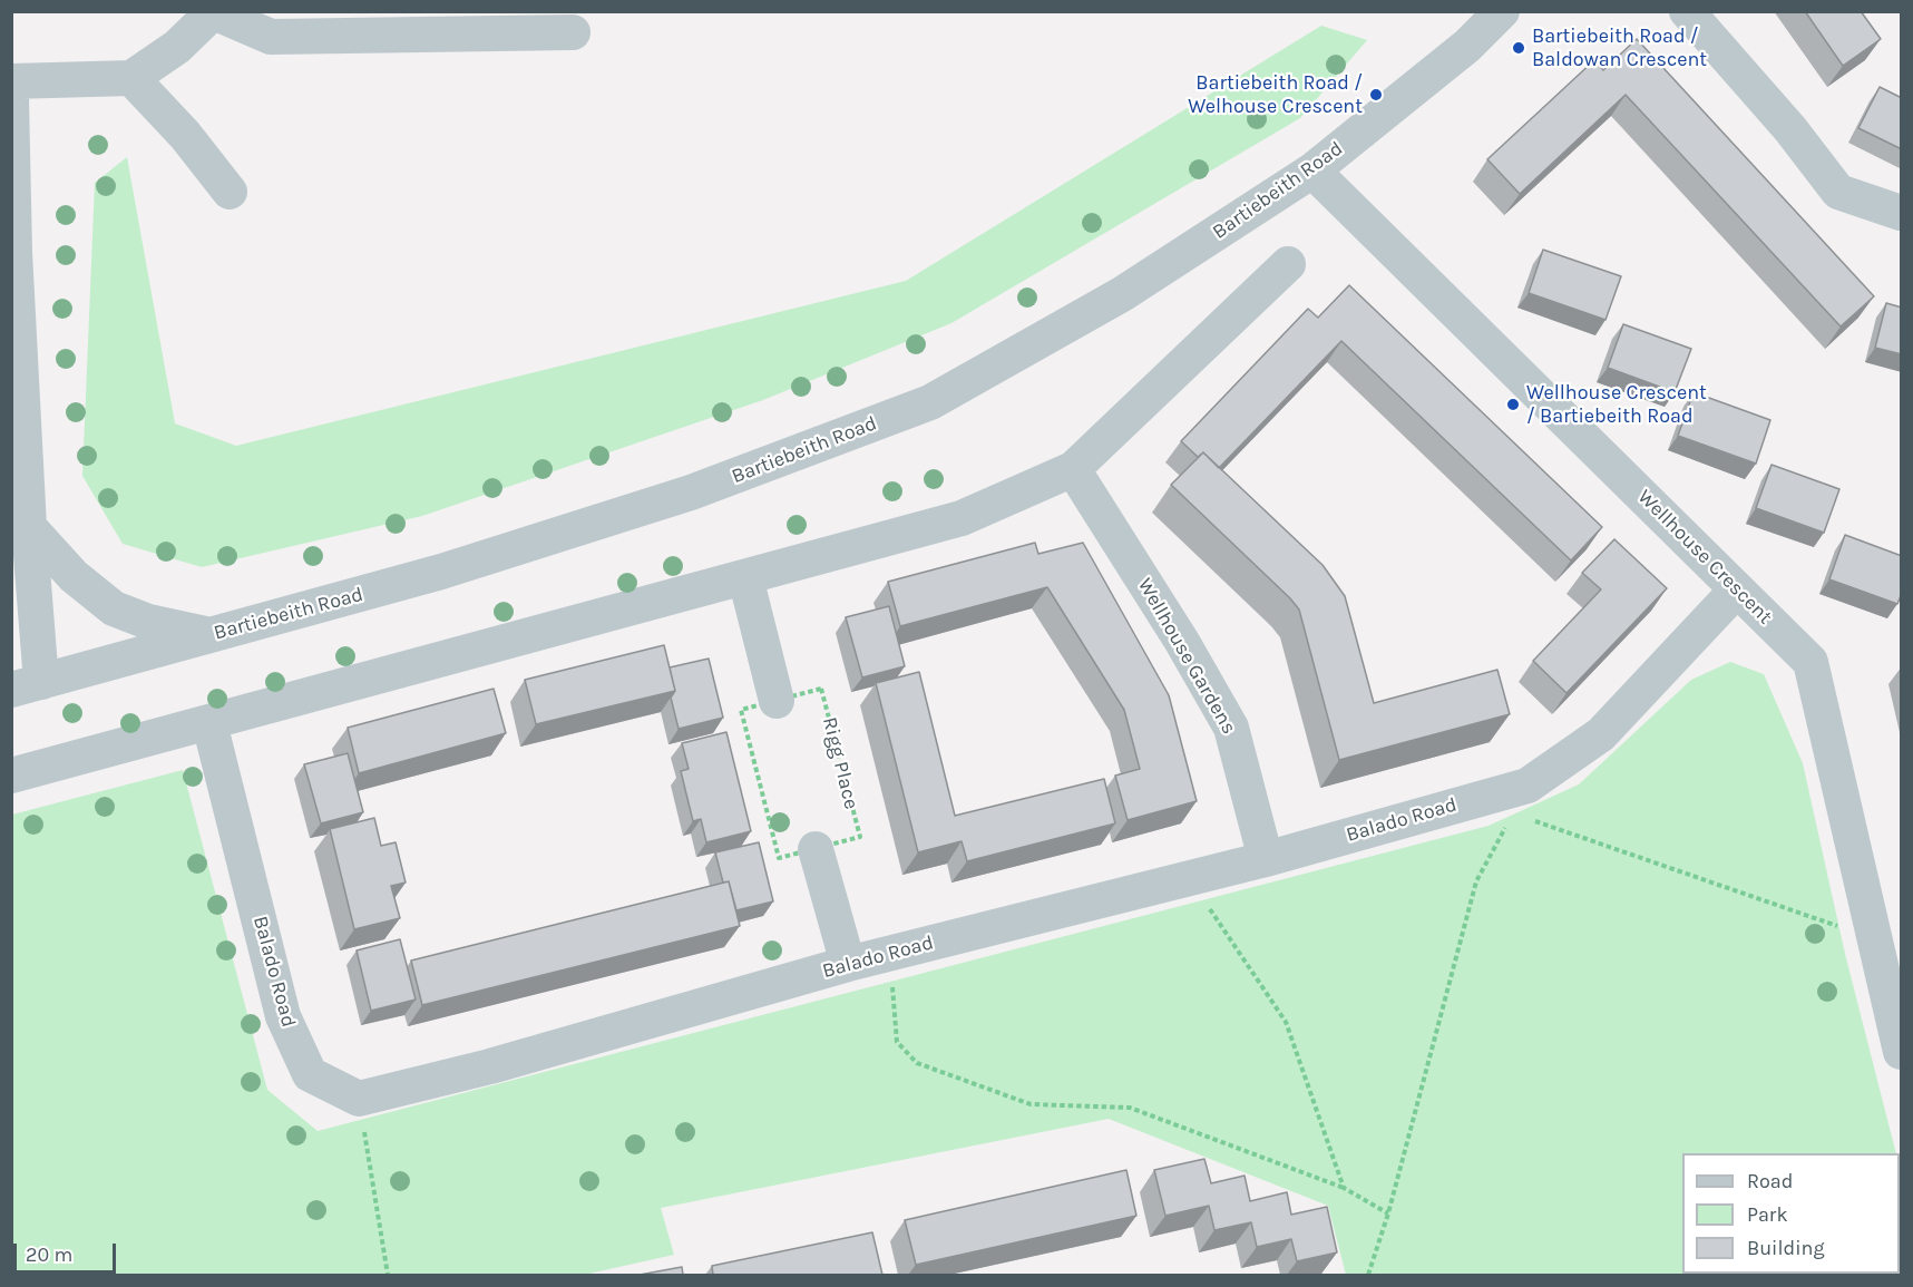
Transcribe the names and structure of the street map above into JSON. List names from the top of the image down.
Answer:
{
  "streets": {
    "street": [
      "Bartiebeith Road",
      "Wellhouse Crescent",
      "Wellhouse Gardens",
      "Balado Road"
    ],
    "path": ["Rigg Place"]
  },
  "crossings": [
    ["Bartiebeith Road", "Wellhouse Crescent"],
    ["Wellhouse Crescent", "Balado Road"],
    ["Wellhouse Gardens", "Balado Road"]
  ],
  "places": ["Bartiebeith Road / Baldowan Crescent", "Bartiebeith Road / Welhouse Crescent", "Wellhouse Crescent / Bartiebeith Road"],
  "legend": ["Road", "Park", "Building"],
  "scale_bar": "20 m"
}
